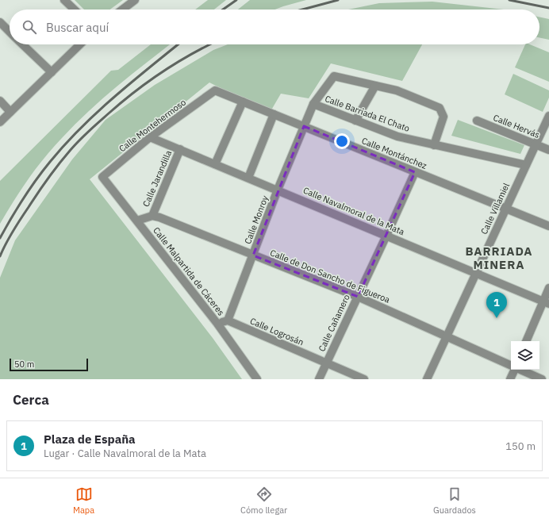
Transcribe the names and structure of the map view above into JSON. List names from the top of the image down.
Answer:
{
  "streets": {
    "street": [
      "Calle Barriada El Chato",
      "Calle Montehermoso",
      "Calle Hervás",
      "Calle Montánchez",
      "Calle Jarandilla",
      "Calle Villamiel",
      "Calle Navalmoral de la Mata",
      "Calle Monroy",
      "Calle Malpartida de Cáceres",
      "Calle de Don Sancho de Figueroa",
      "Calle Cañamero",
      "Calle Logrosán"
    ]
  },
  "crossings": [
    ["Calle Barriada El Chato", "Calle Montánchez"],
    ["Calle Barriada El Chato", "Calle Villamiel"],
    ["Calle Barriada El Chato", "Calle Monroy"],
    ["Calle Montehermoso", "Calle Montánchez"],
    ["Calle Montehermoso", "Calle Navalmoral de la Mata"],
    ["Calle Montehermoso", "Calle Malpartida de Cáceres"],
    ["Calle Hervás", "Calle Villamiel"],
    ["Calle Montánchez", "Calle Villamiel"],
    ["Calle Montánchez", "Calle Monroy"],
    ["Calle Montánchez", "Calle Cañamero"],
    ["Calle Jarandilla", "Calle Navalmoral de la Mata"],
    ["Calle Jarandilla", "Calle de Don Sancho de Figueroa"],
    ["Calle Villamiel", "Calle Navalmoral de la Mata"],
    ["Calle Villamiel", "Calle de Don Sancho de Figueroa"],
    ["Calle Navalmoral de la Mata", "Calle Monroy"],
    ["Calle Navalmoral de la Mata", "Calle Cañamero"],
    ["Calle Monroy", "Calle de Don Sancho de Figueroa"],
    ["Calle Monroy", "Calle Logrosán"],
    ["Calle de Don Sancho de Figueroa", "Calle Cañamero"],
    ["Calle Cañamero", "Calle Logrosán"]
  ],
  "districts": ["BARRIADA MINERA"],
  "scale_bar": "50 m",
  "page": {
    "search": "Buscar aquí",
    "pins": "1",
    "scale": "50 m",
    "heading": "Cerca",
    "list": [
      {
        "mark": "1",
        "name": "Plaza de España",
        "note": "Lugar · Calle Navalmoral de la Mata",
        "value": "150 m"
      }
    ],
    "nav": ["Mapa", "Cómo llegar", "Guardados"]
  }
}
